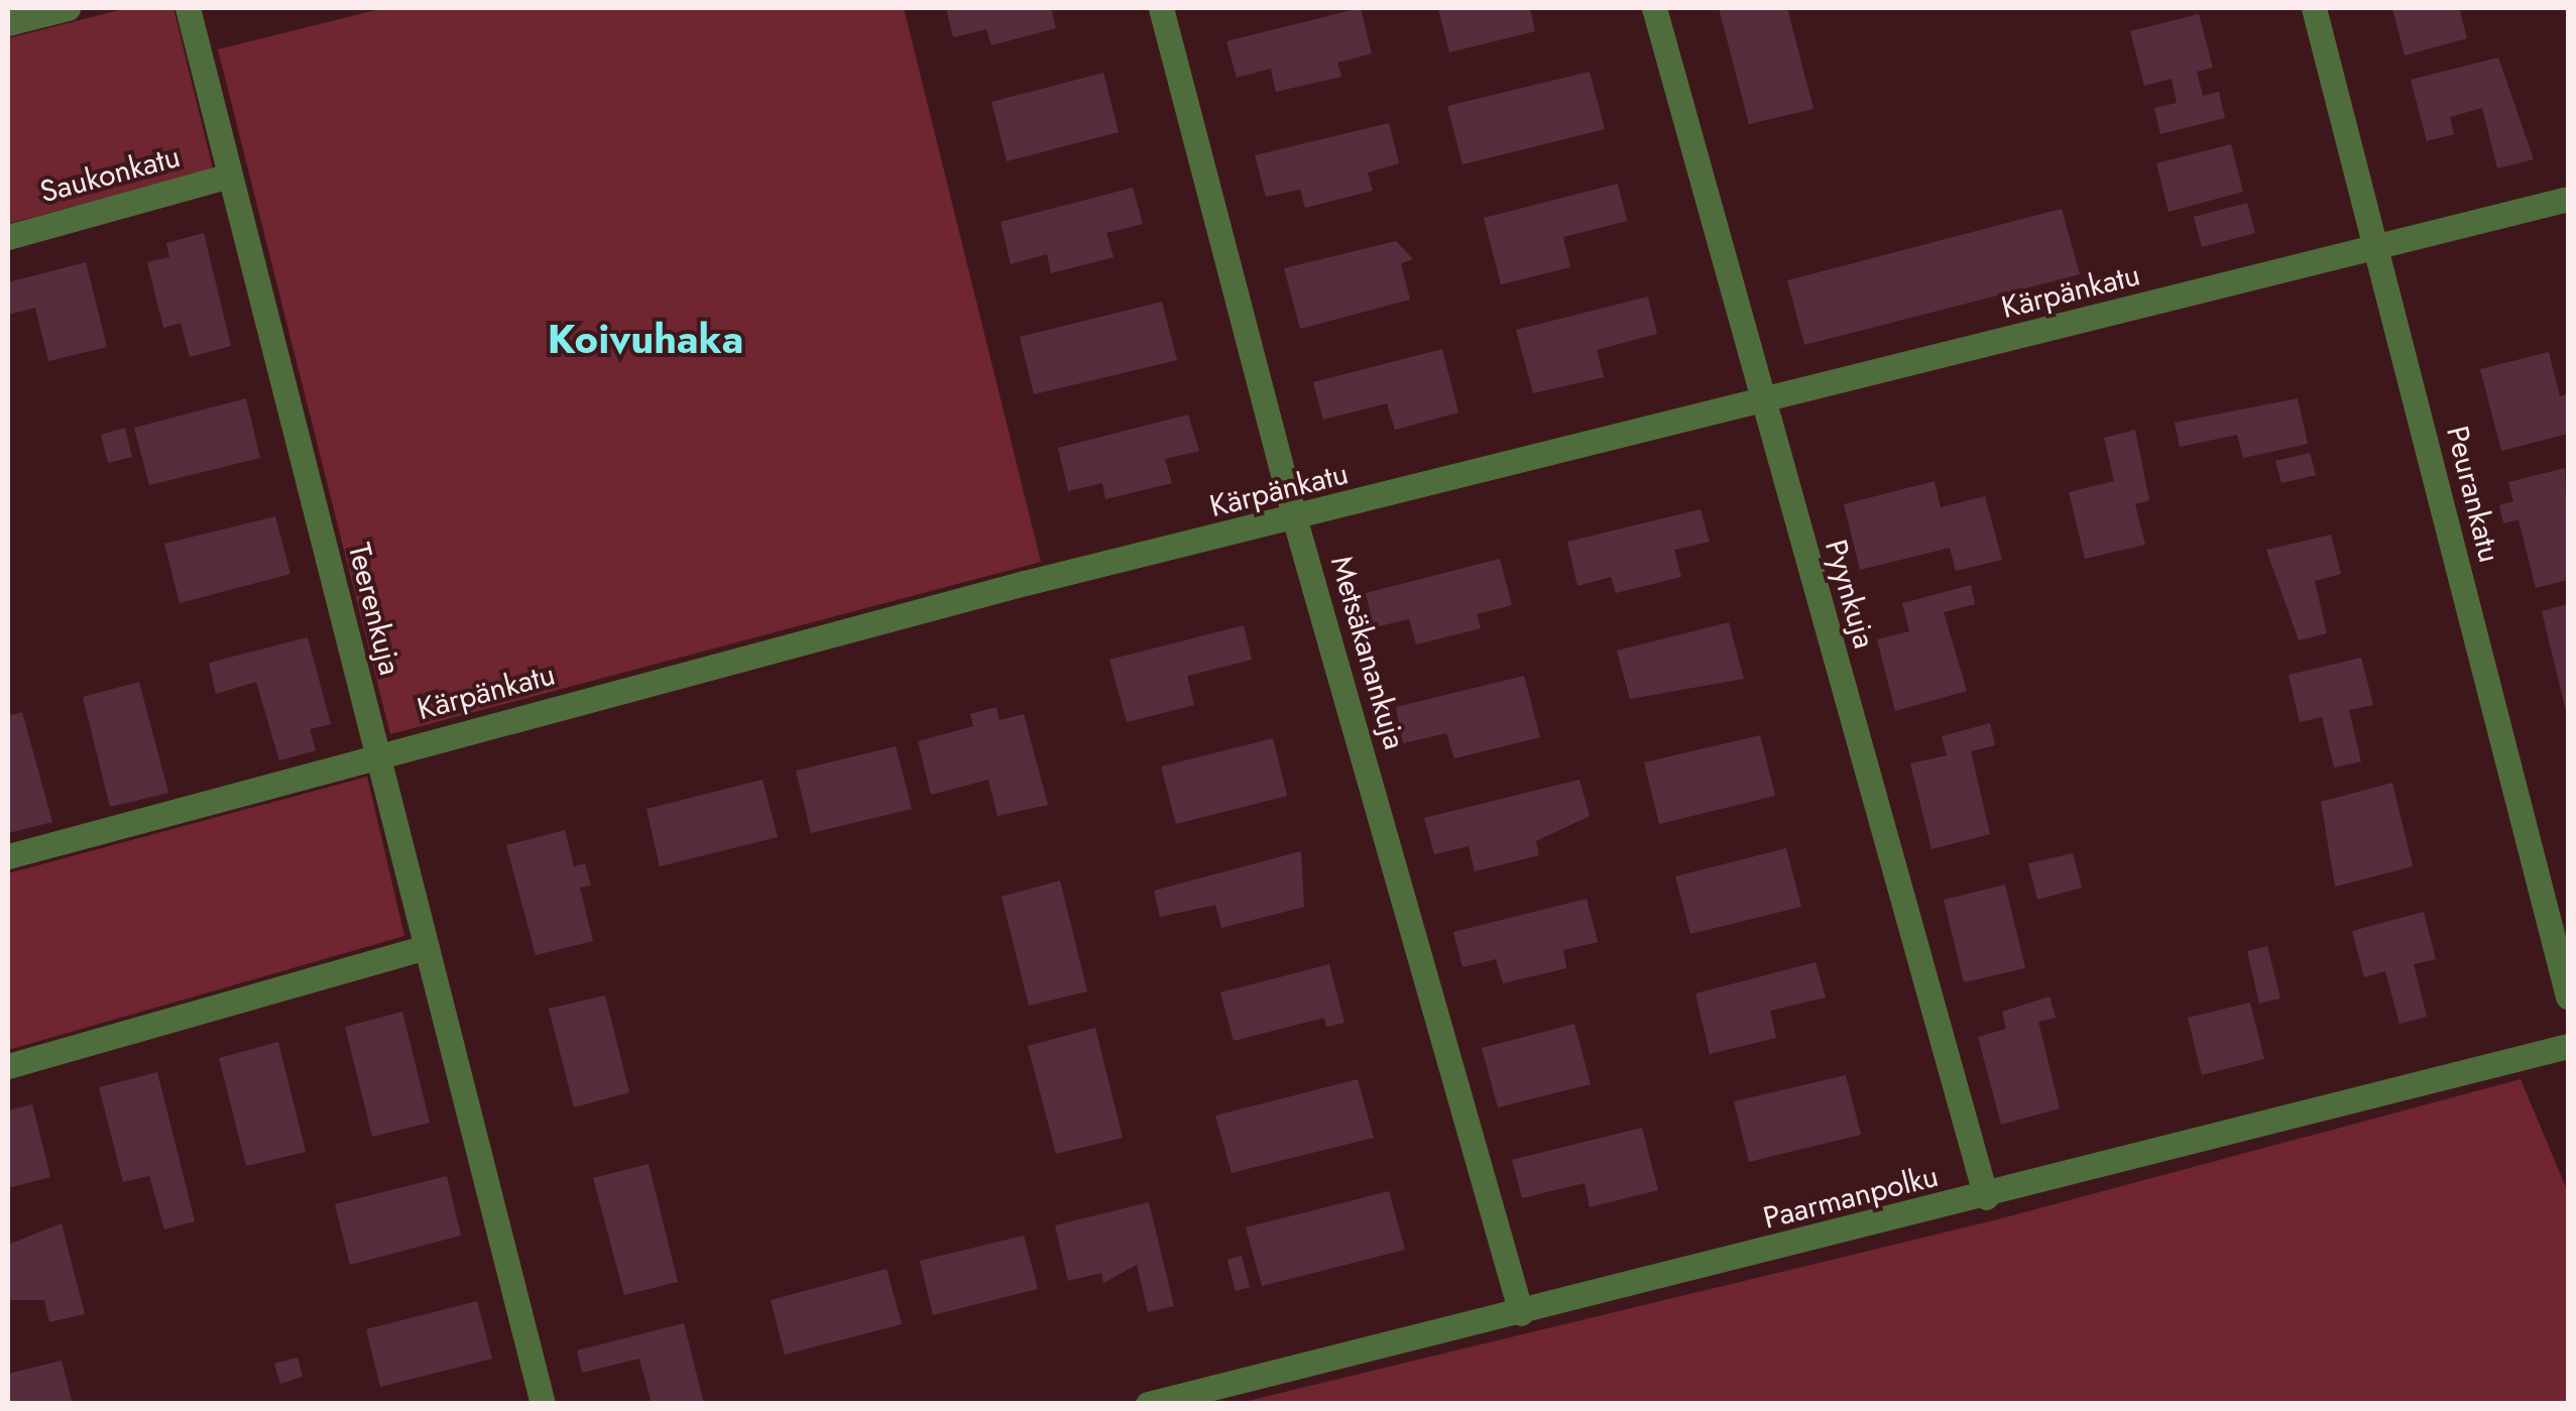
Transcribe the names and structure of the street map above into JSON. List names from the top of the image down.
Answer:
{
  "streets": {
    "street": [
      "Saukonkatu",
      "Kärpänkatu",
      "Peurankatu",
      "Pyynkuja",
      "Teerenkuja",
      "Metsäkanankuja",
      "Paarmanpolku"
    ]
  },
  "crossings": [
    ["Saukonkatu", "Teerenkuja"],
    ["Kärpänkatu", "Peurankatu"],
    ["Kärpänkatu", "Pyynkuja"],
    ["Kärpänkatu", "Teerenkuja"],
    ["Kärpänkatu", "Metsäkanankuja"],
    ["Pyynkuja", "Paarmanpolku"],
    ["Metsäkanankuja", "Paarmanpolku"]
  ],
  "districts": ["Koivuhaka"]
}
